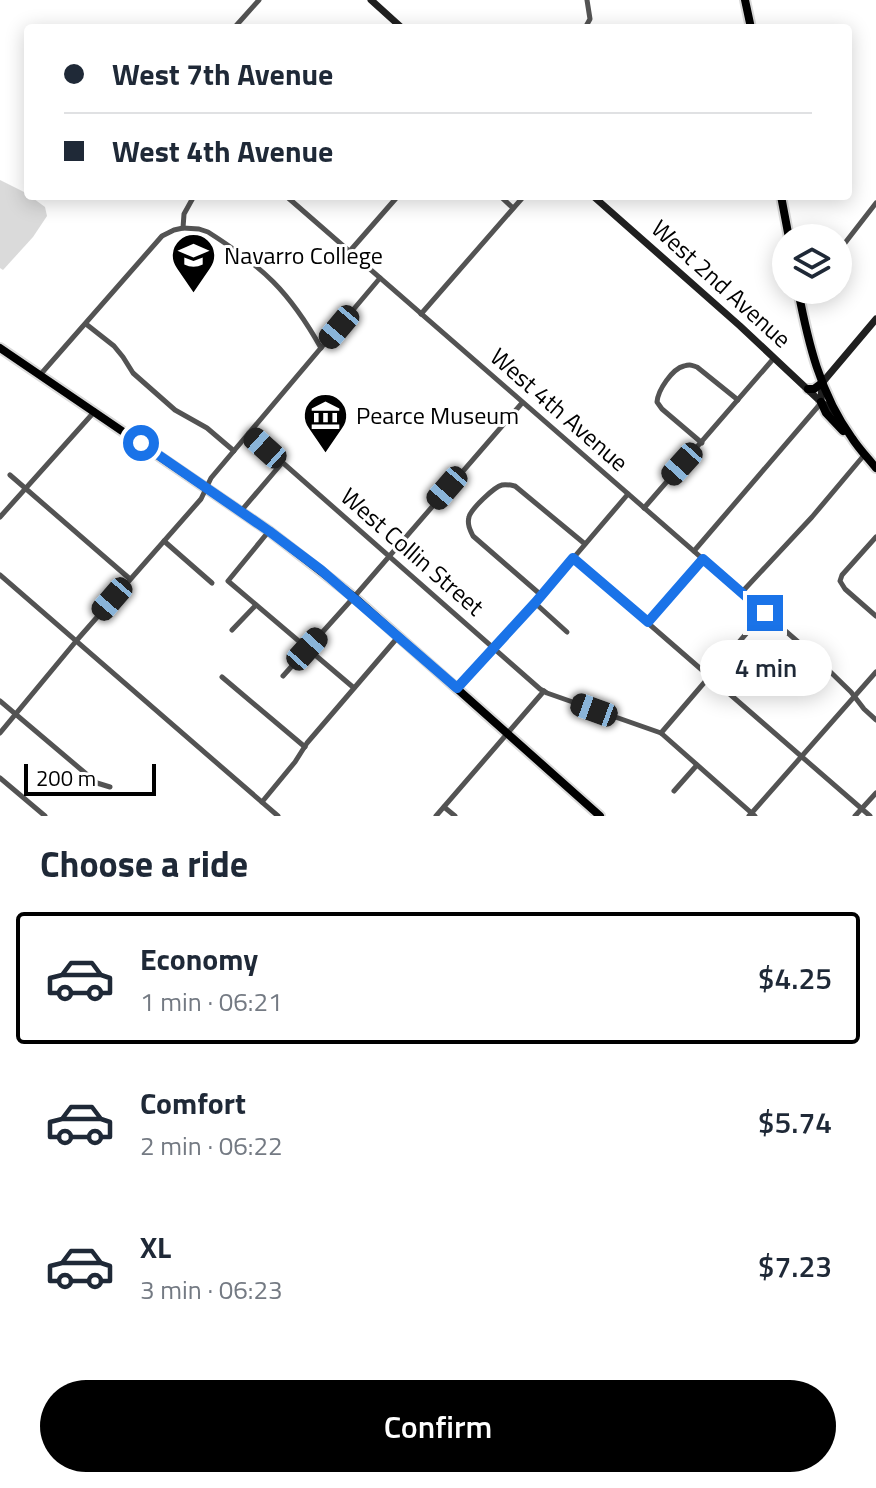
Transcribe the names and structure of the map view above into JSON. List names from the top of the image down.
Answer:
{
  "streets": {
    "street": ["West 2nd Avenue", "West 4th Avenue", "West Collin Street"]
  },
  "places": {
    "school or university": ["Navarro College"],
    "museum": ["Pearce Museum"]
  },
  "scale_bar": "200 m",
  "page": {
    "banner": ["West 7th Avenue", "West 4th Avenue"],
    "bubble": "4 min",
    "scale": "200 m",
    "heading": "Choose a ride",
    "list": [
      {
        "name": "Economy",
        "note": "1 min · 06:21",
        "value": "$4.25"
      },
      {
        "name": "Comfort",
        "note": "2 min · 06:22",
        "value": "$5.74"
      },
      {
        "name": "XL",
        "note": "3 min · 06:23",
        "value": "$7.23"
      }
    ],
    "buttons": "Confirm"
  }
}
